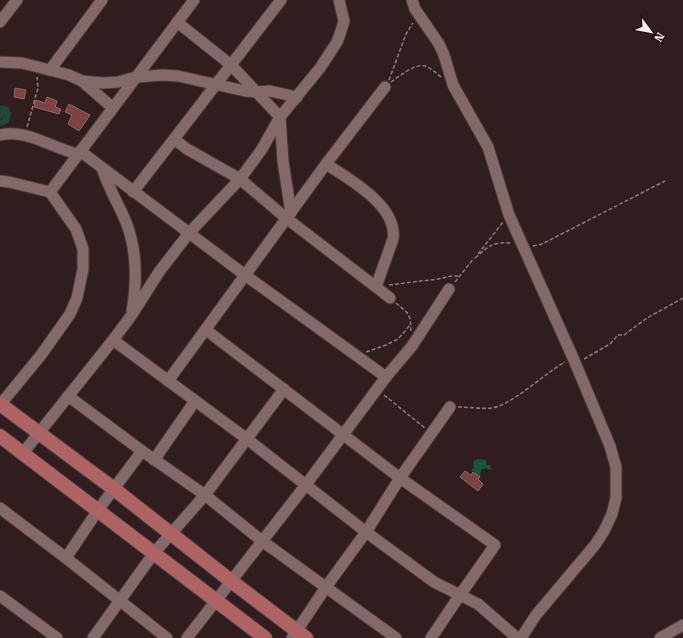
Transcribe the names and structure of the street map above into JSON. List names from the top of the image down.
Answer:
{
  "north": "bottom right"
}
